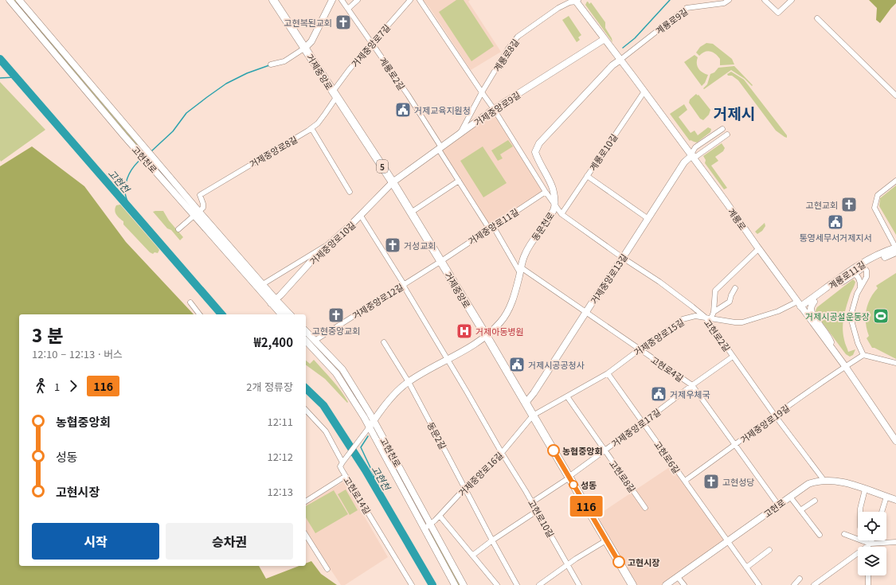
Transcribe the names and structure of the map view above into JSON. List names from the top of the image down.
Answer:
{
  "streets": {
    "main road": ["거제중앙로", "5"],
    "street": [
      "계룡로9길",
      "거제중앙로7길",
      "계룡로8길",
      "계룡로2길",
      "거제중앙로9길",
      "거제중앙로8길",
      "계룡로10길",
      "고현천로",
      "계룡로",
      "거제중앙로11길",
      "동문천로",
      "거제중앙로10길",
      "계룡로11길",
      "거제중앙로13길",
      "거제중앙로12길",
      "고현로2길",
      "거제중앙로15길",
      "고현로4길",
      "거제중앙로19길",
      "거제중앙로17길",
      "동문2길",
      "고현로6길",
      "거제중앙로16길",
      "고현로8길",
      "고현로14길",
      "고현로",
      "고현로10길"
    ]
  },
  "crossings": [
    ["계룡로9길", "계룡로"],
    ["계룡로9길", "동문천로"],
    ["거제중앙로7길", "거제중앙로"],
    ["거제중앙로7길", "계룡로2길"],
    ["거제중앙로7길", "거제중앙로8길"],
    ["계룡로8길", "거제중앙로9길"],
    ["계룡로8길", "계룡로"],
    ["계룡로8길", "고현로2길"],
    ["거제중앙로", "거제중앙로9길"],
    ["거제중앙로", "거제중앙로8길"],
    ["거제중앙로", "거제중앙로11길"],
    ["거제중앙로", "동문천로"],
    ["거제중앙로", "거제중앙로10길"],
    ["거제중앙로", "거제중앙로13길"],
    ["거제중앙로", "거제중앙로12길"],
    ["거제중앙로", "거제중앙로15길"],
    ["거제중앙로", "거제중앙로17길"],
    ["거제중앙로", "거제중앙로16길"],
    ["계룡로2길", "거제중앙로9길"],
    ["계룡로2길", "거제중앙로11길"],
    ["계룡로2길", "동문천로"],
    ["계룡로2길", "고현로4길"],
    ["거제중앙로9길", "계룡로"],
    ["거제중앙로9길", "거제중앙로10길"],
    ["거제중앙로9길", "고현로2길"],
    ["거제중앙로8길", "고현천로"],
    ["계룡로10길", "계룡로"],
    ["계룡로10길", "고현로2길"],
    ["고현천로", "동문천로"],
    ["고현천로", "거제중앙로10길"],
    ["고현천로", "거제중앙로12길"],
    ["고현천로", "거제중앙로16길"],
    ["계룡로", "동문천로"],
    ["계룡로", "계룡로11길"],
    ["계룡로", "거제중앙로13길"],
    ["계룡로", "거제중앙로15길"],
    ["계룡로", "거제중앙로19길"],
    ["거제중앙로11길", "거제중앙로12길"],
    ["거제중앙로11길", "고현로2길"],
    ["동문천로", "고현로2길"],
    ["동문천로", "고현로4길"],
    ["동문천로", "동문2길"],
    ["동문천로", "고현로10길"],
    ["계룡로11길", "거제중앙로15길"],
    ["거제중앙로13길", "고현로2길"],
    ["거제중앙로13길", "고현로4길"],
    ["고현로2길", "거제중앙로15길"],
    ["고현로2길", "거제중앙로19길"],
    ["고현로2길", "거제중앙로17길"],
    ["고현로2길", "고현로"],
    ["거제중앙로15길", "고현로4길"],
    ["거제중앙로15길", "고현로6길"],
    ["거제중앙로15길", "거제중앙로16길"],
    ["거제중앙로15길", "고현로8길"],
    ["고현로4길", "거제중앙로19길"],
    ["고현로4길", "거제중앙로17길"],
    ["고현로4길", "고현로"],
    ["거제중앙로19길", "고현로6길"],
    ["거제중앙로17길", "고현로6길"],
    ["거제중앙로17길", "고현로8길"],
    ["거제중앙로17길", "고현로10길"],
    ["동문2길", "거제중앙로16길"],
    ["고현로6길", "고현로"],
    ["거제중앙로16길", "고현로10길"]
  ],
  "districts": ["거제시"],
  "water": ["고현천"],
  "places": {
    "church": [
      "고현복된교회",
      "고현교회",
      "거성교회",
      "고현중앙교회",
      "고현성당"
    ],
    "public building": [
      "거제교육지원청",
      "통영세무서거제지서",
      "거제시공공청사",
      "거제우체국"
    ],
    "sports": ["거제시공설운동장"],
    "hospital": ["거제아동병원"],
    "other": ["농협중앙회", "성동", "고현시장"]
  },
  "lines": ["bus line 116"],
  "page": {
    "on_map": "116",
    "heading": ["3 분", "12:10 – 12:13 · 버스", "₩2,400"],
    "legs": ["1", "116", "2개 정류장"],
    "list": [
      {
        "name": "농협중앙회",
        "value": "12:11"
      },
      {
        "name": "성동",
        "value": "12:12"
      },
      {
        "name": "고현시장",
        "value": "12:13"
      }
    ],
    "buttons": ["시작", "승차권"]
  }
}
